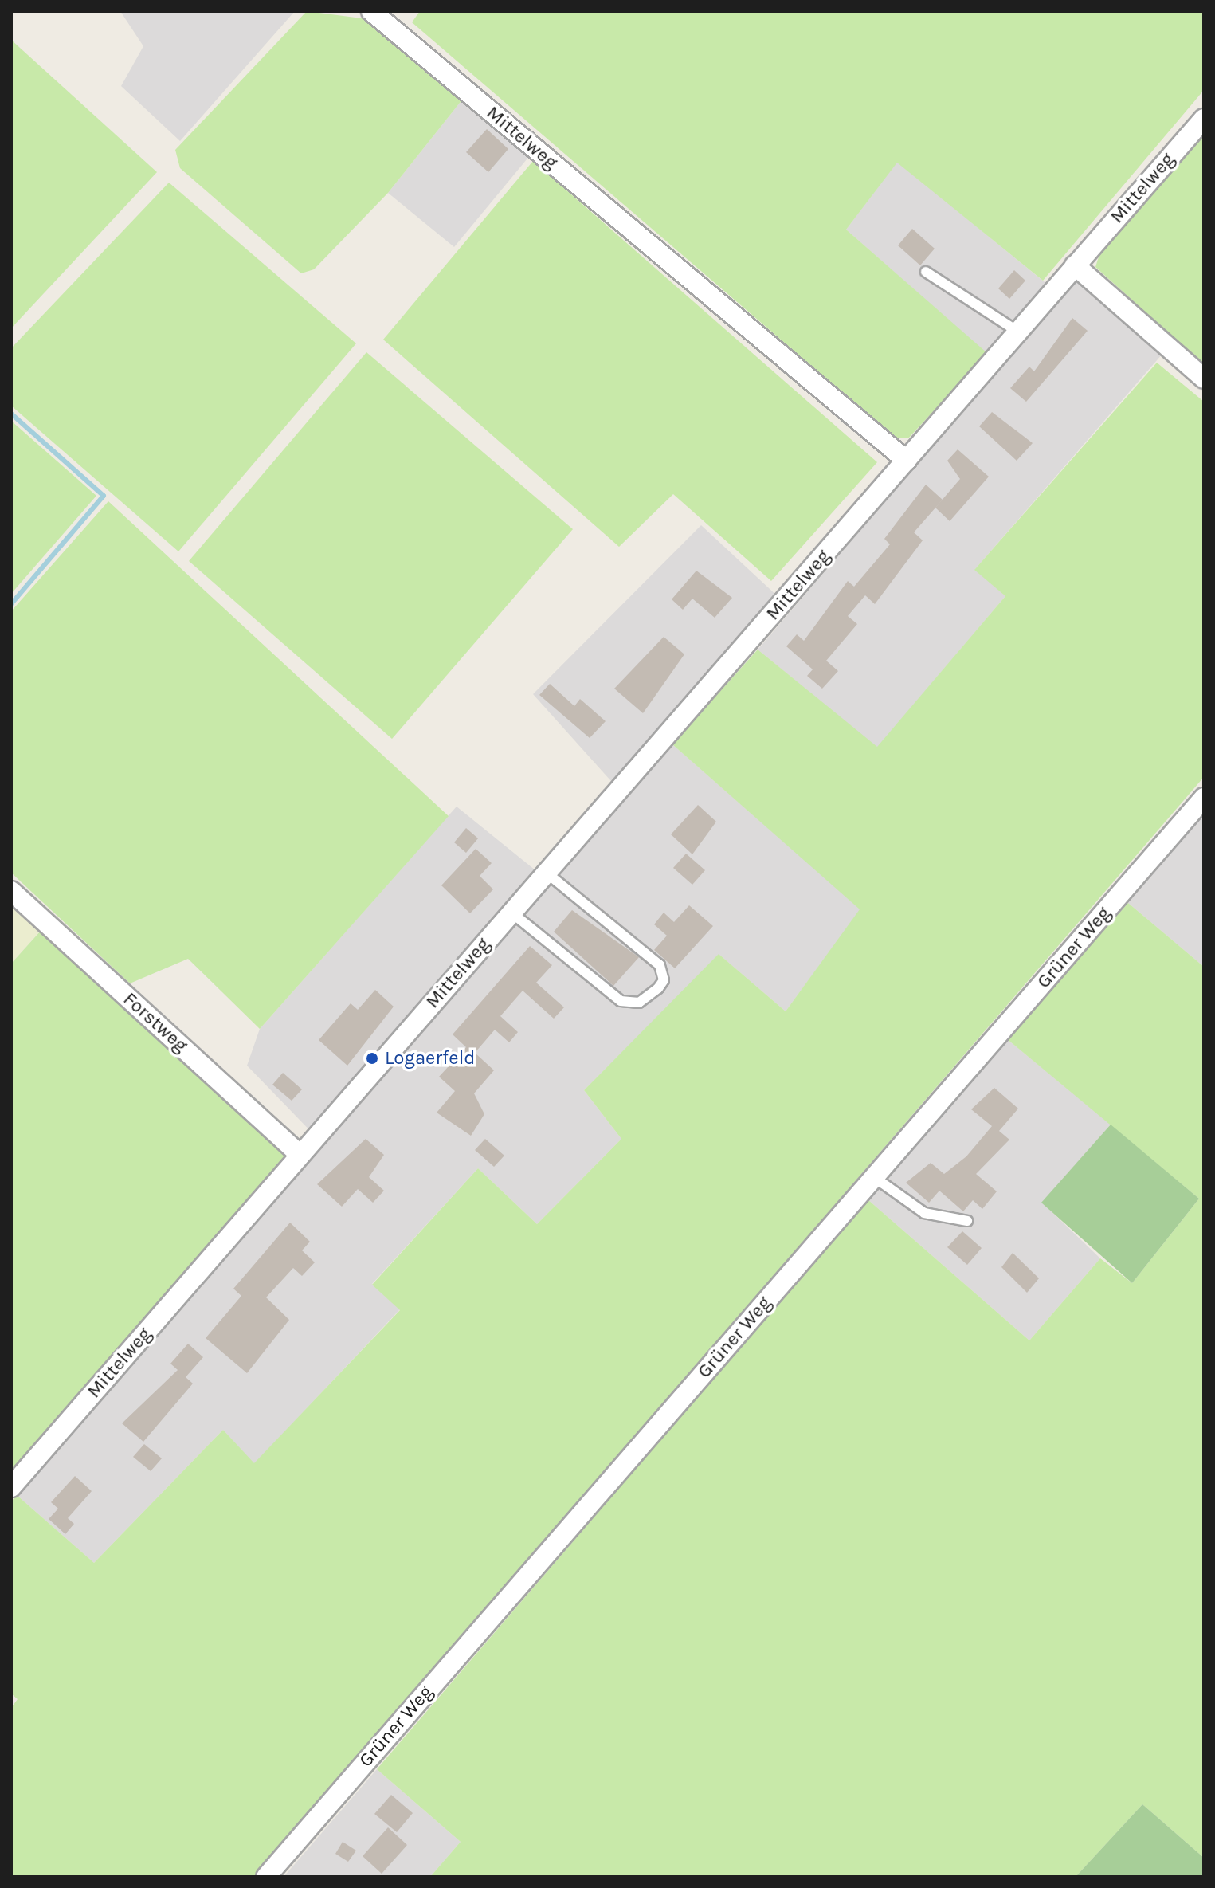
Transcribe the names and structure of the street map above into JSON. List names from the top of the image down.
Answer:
{
  "streets": {
    "street": ["Mittelweg", "Grüner Weg", "Forstweg"]
  },
  "crossings": [
    ["Mittelweg", "Forstweg"]
  ],
  "places": ["Logaerfeld"]
}
